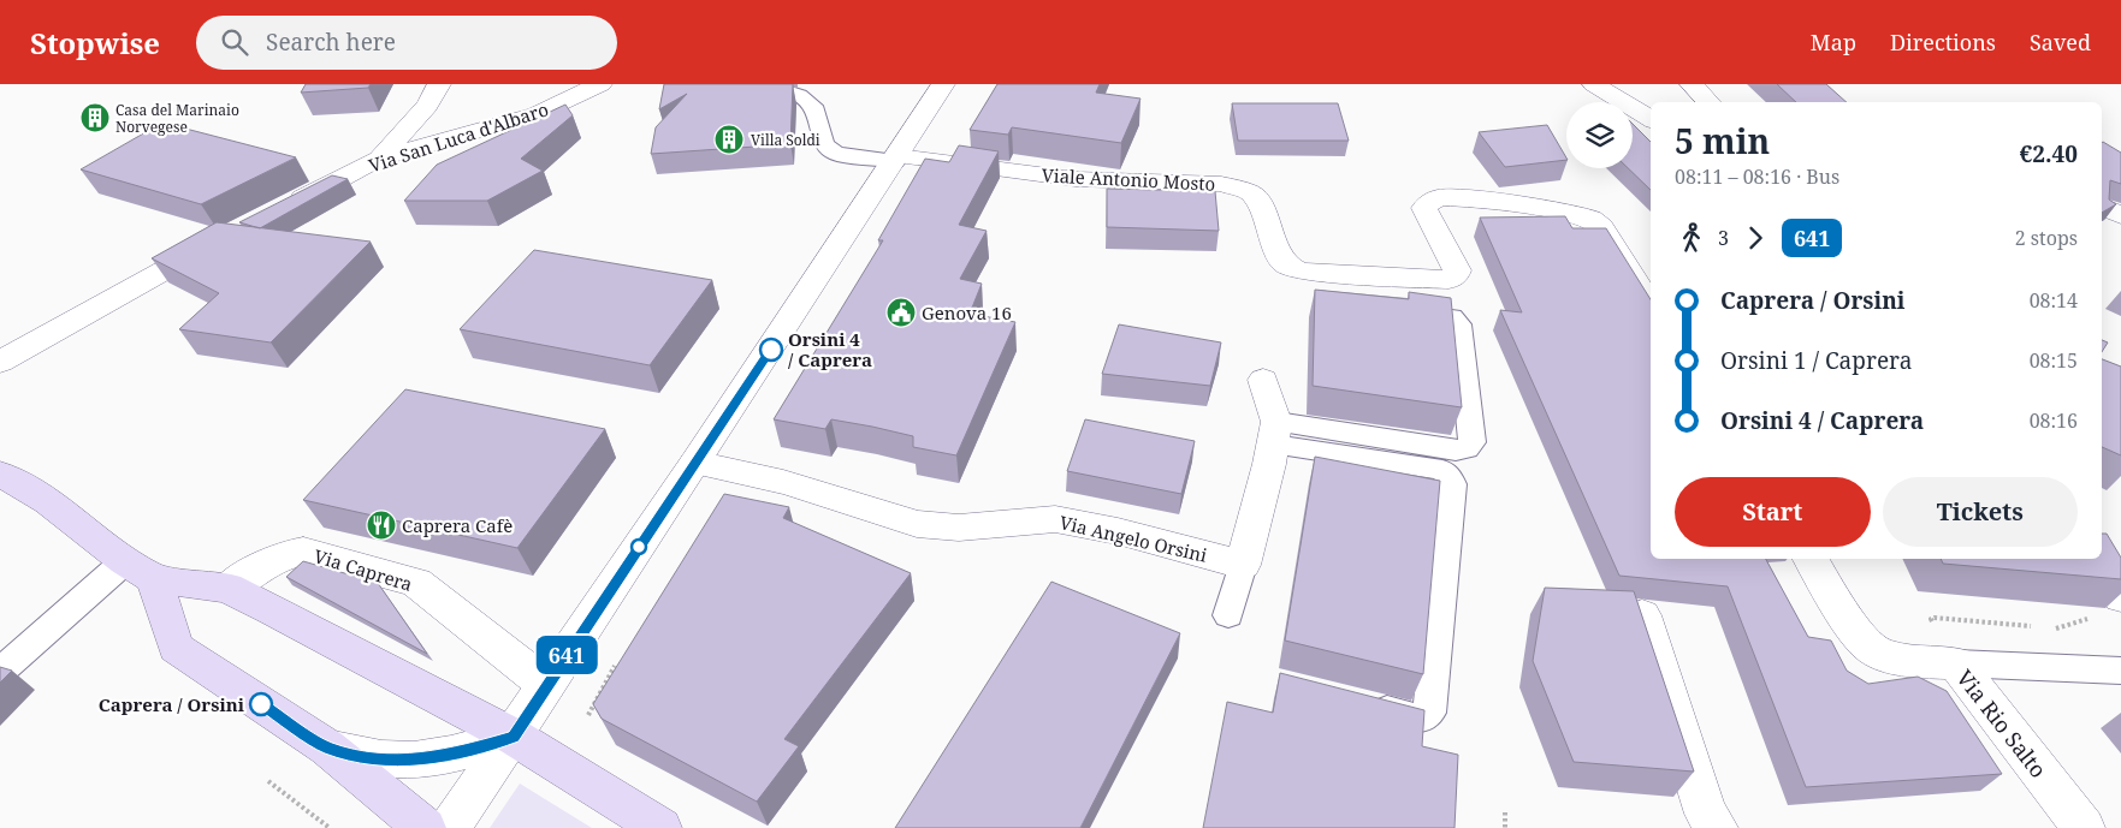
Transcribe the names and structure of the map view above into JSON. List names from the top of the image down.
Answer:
{
  "streets": {
    "street": [
      "Via San Luca d'Albaro",
      "Viale Antonio Mosto",
      "Via Angelo Orsini",
      "Via Caprera",
      "Via Rio Salto"
    ]
  },
  "places": {
    "building": ["Casa del Marinaio Norvegese", "Villa Soldi"],
    "public building": ["Genova 16"],
    "other": ["Orsini 4 / Caprera", "Caprera / Orsini"],
    "restaurant": ["Caprera Cafè"]
  },
  "lines": ["bus line 641"],
  "page": {
    "header": "Stopwise",
    "search": "Search here",
    "nav": ["Map", "Directions", "Saved"],
    "on_map": "641",
    "heading": ["5 min", "08:11 – 08:16 · Bus", "€2.40"],
    "legs": ["3", "641", "2 stops"],
    "list": [
      {
        "name": "Caprera / Orsini",
        "value": "08:14"
      },
      {
        "name": "Orsini 1 / Caprera",
        "value": "08:15"
      },
      {
        "name": "Orsini 4 / Caprera",
        "value": "08:16"
      }
    ],
    "buttons": ["Start", "Tickets"]
  }
}
